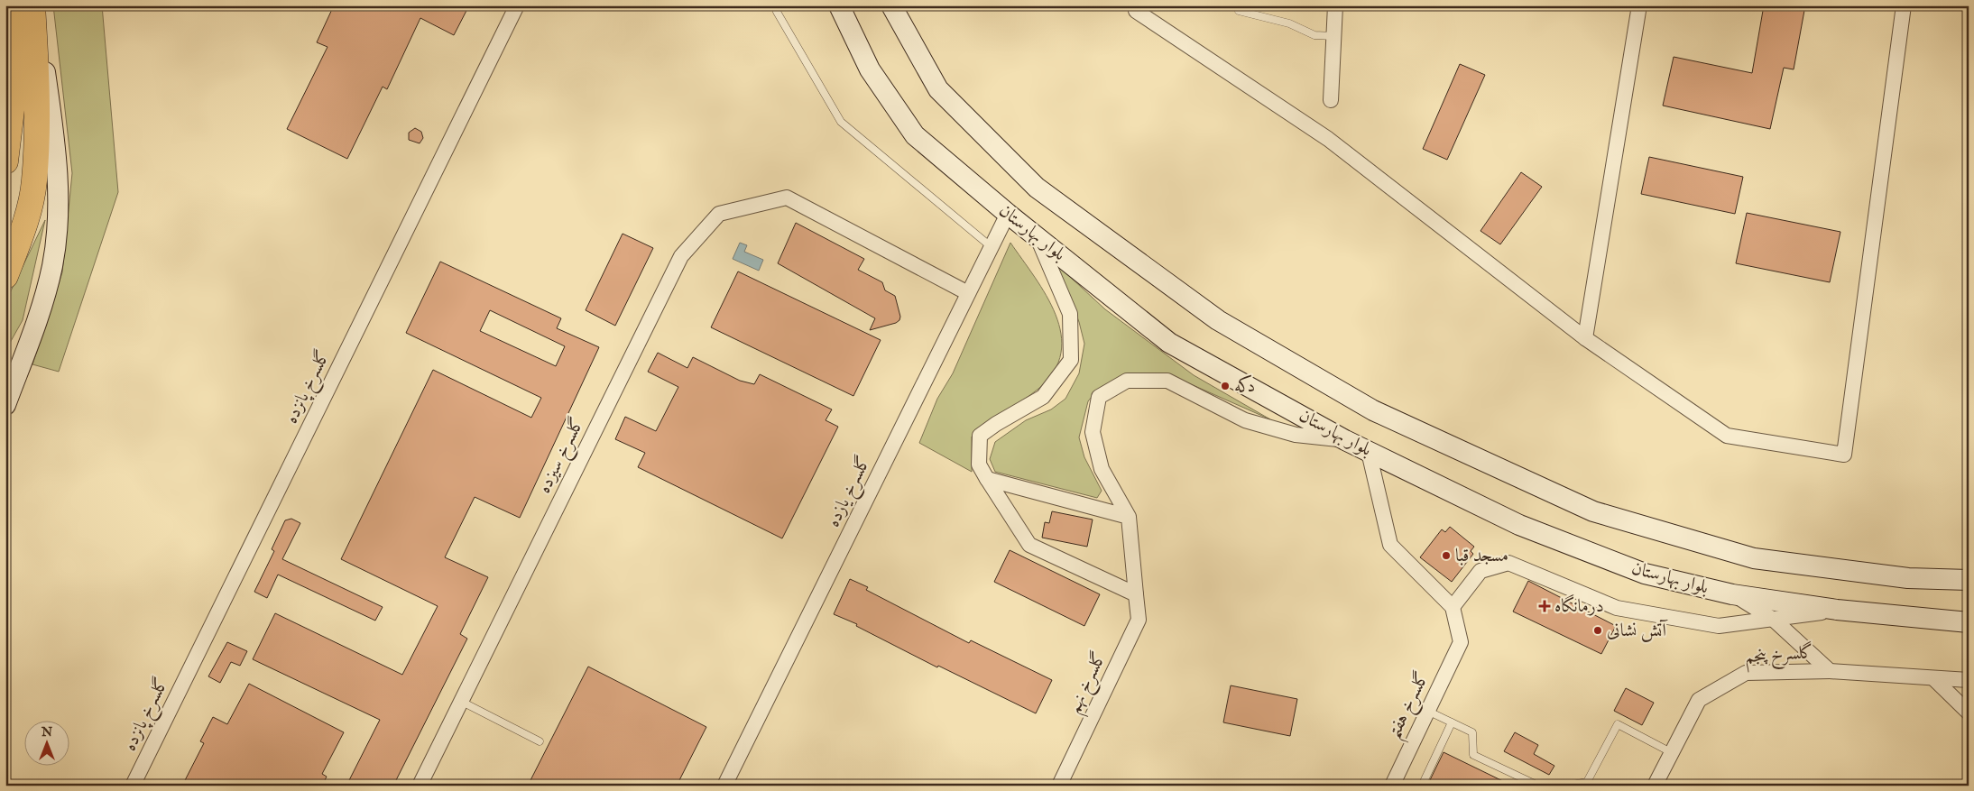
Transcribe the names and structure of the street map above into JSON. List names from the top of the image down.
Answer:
{
  "streets": {
    "street": [
      "بلوار بهارستان",
      "گلسرخ پانزده",
      "گلسرخ سیزده",
      "گلسرخ یازده",
      "گلسرخ پنجم",
      "گلسرخ نهم",
      "گلسرخ هفتم"
    ]
  },
  "crossings": [
    ["بلوار بهارستان", "گلسرخ یازده"],
    ["گلسرخ سیزده", "گلسرخ یازده"]
  ],
  "places": {
    "other": ["دکه", "مسجد قبا", "آتش نشانی"],
    "health": ["درمانگاه"]
  },
  "north": "top"
}
